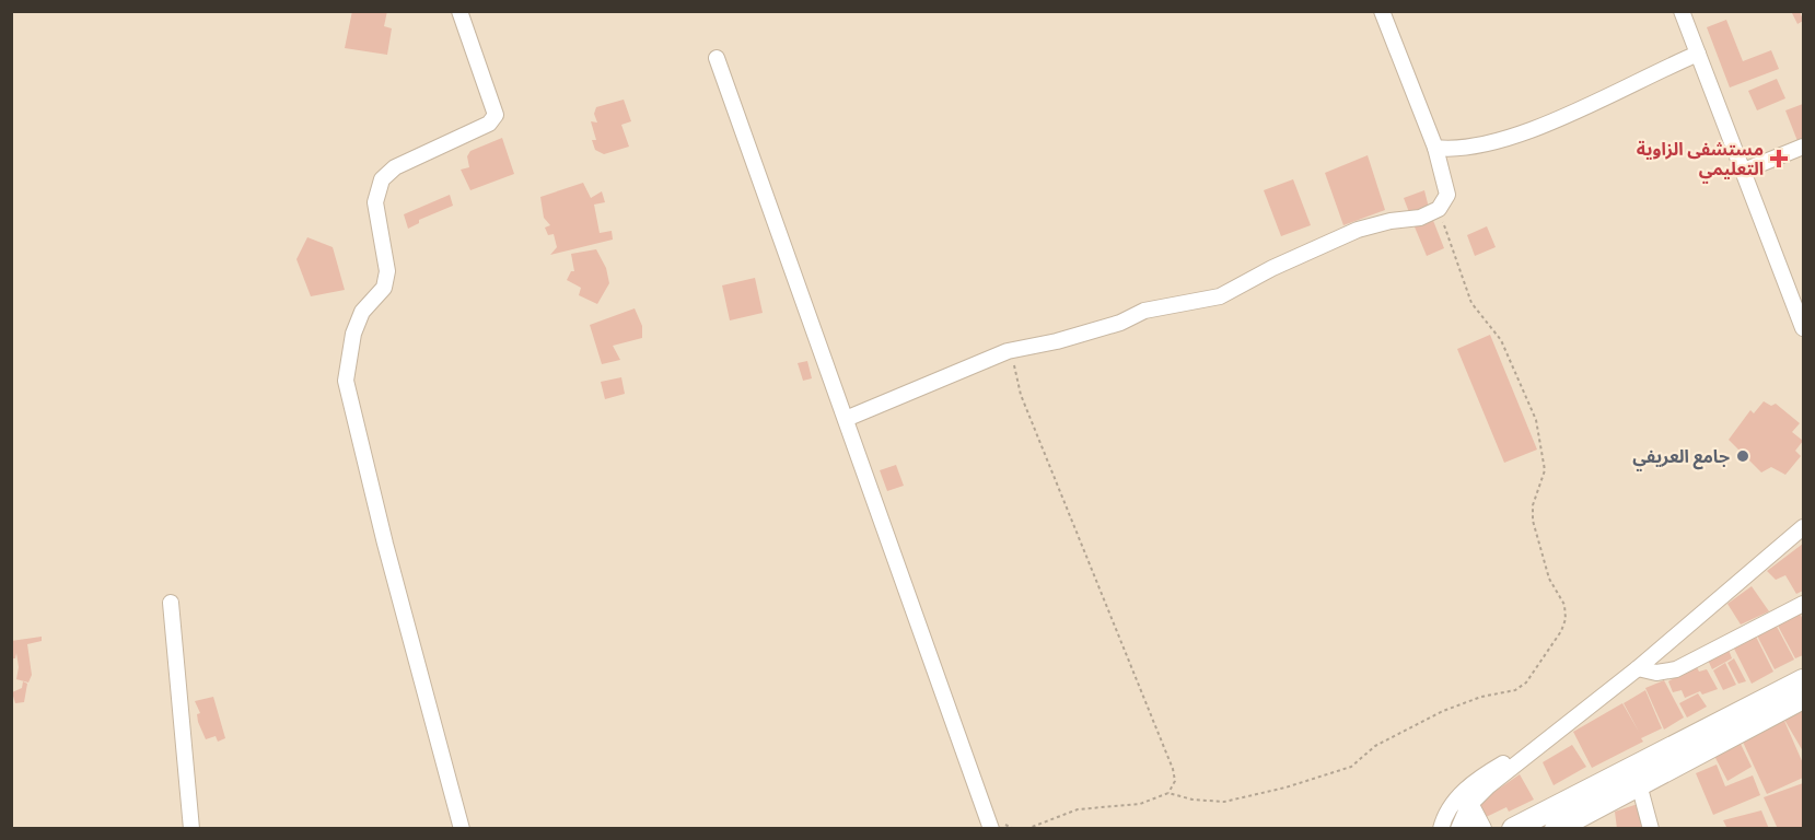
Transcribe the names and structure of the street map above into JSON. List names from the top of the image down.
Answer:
{
  "places": {
    "health": ["مستشفى الزاوية التعليمي"],
    "other": ["جامع العريفي"]
  }
}
